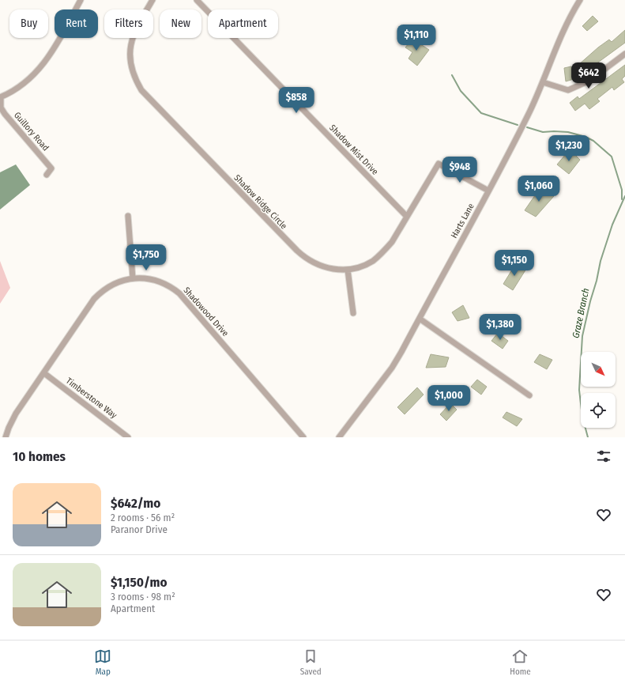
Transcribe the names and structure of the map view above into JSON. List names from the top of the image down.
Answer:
{
  "streets": {
    "street": [
      "Guillory Road",
      "Shadow Mist Drive",
      "Shadow Ridge Circle",
      "Harts Lane",
      "Shadowood Drive",
      "Timberstone Way"
    ]
  },
  "crossings": [
    ["Shadow Mist Drive", "Shadow Ridge Circle"],
    ["Shadow Ridge Circle", "Harts Lane"],
    ["Shadowood Drive", "Timberstone Way"]
  ],
  "water": ["Graze Branch"],
  "north": "bottom right",
  "page": {
    "chip": [
      "Buy",
      "Rent",
      "Filters",
      "New",
      "Apartment"
    ],
    "price": [
      "$1,110",
      "$642",
      "$858",
      "$1,230",
      "$948",
      "$1,060",
      "$1,750",
      "$1,150",
      "$1,380",
      "$1,000"
    ],
    "heading": "10 homes",
    "list": [
      {
        "name": "$642/mo",
        "note": "2 rooms · 56 m² · Paranor Drive"
      },
      {
        "name": "$1,150/mo",
        "note": "3 rooms · 98 m² · Apartment"
      }
    ],
    "tabs": ["Map", "Saved", "Home"]
  }
}
